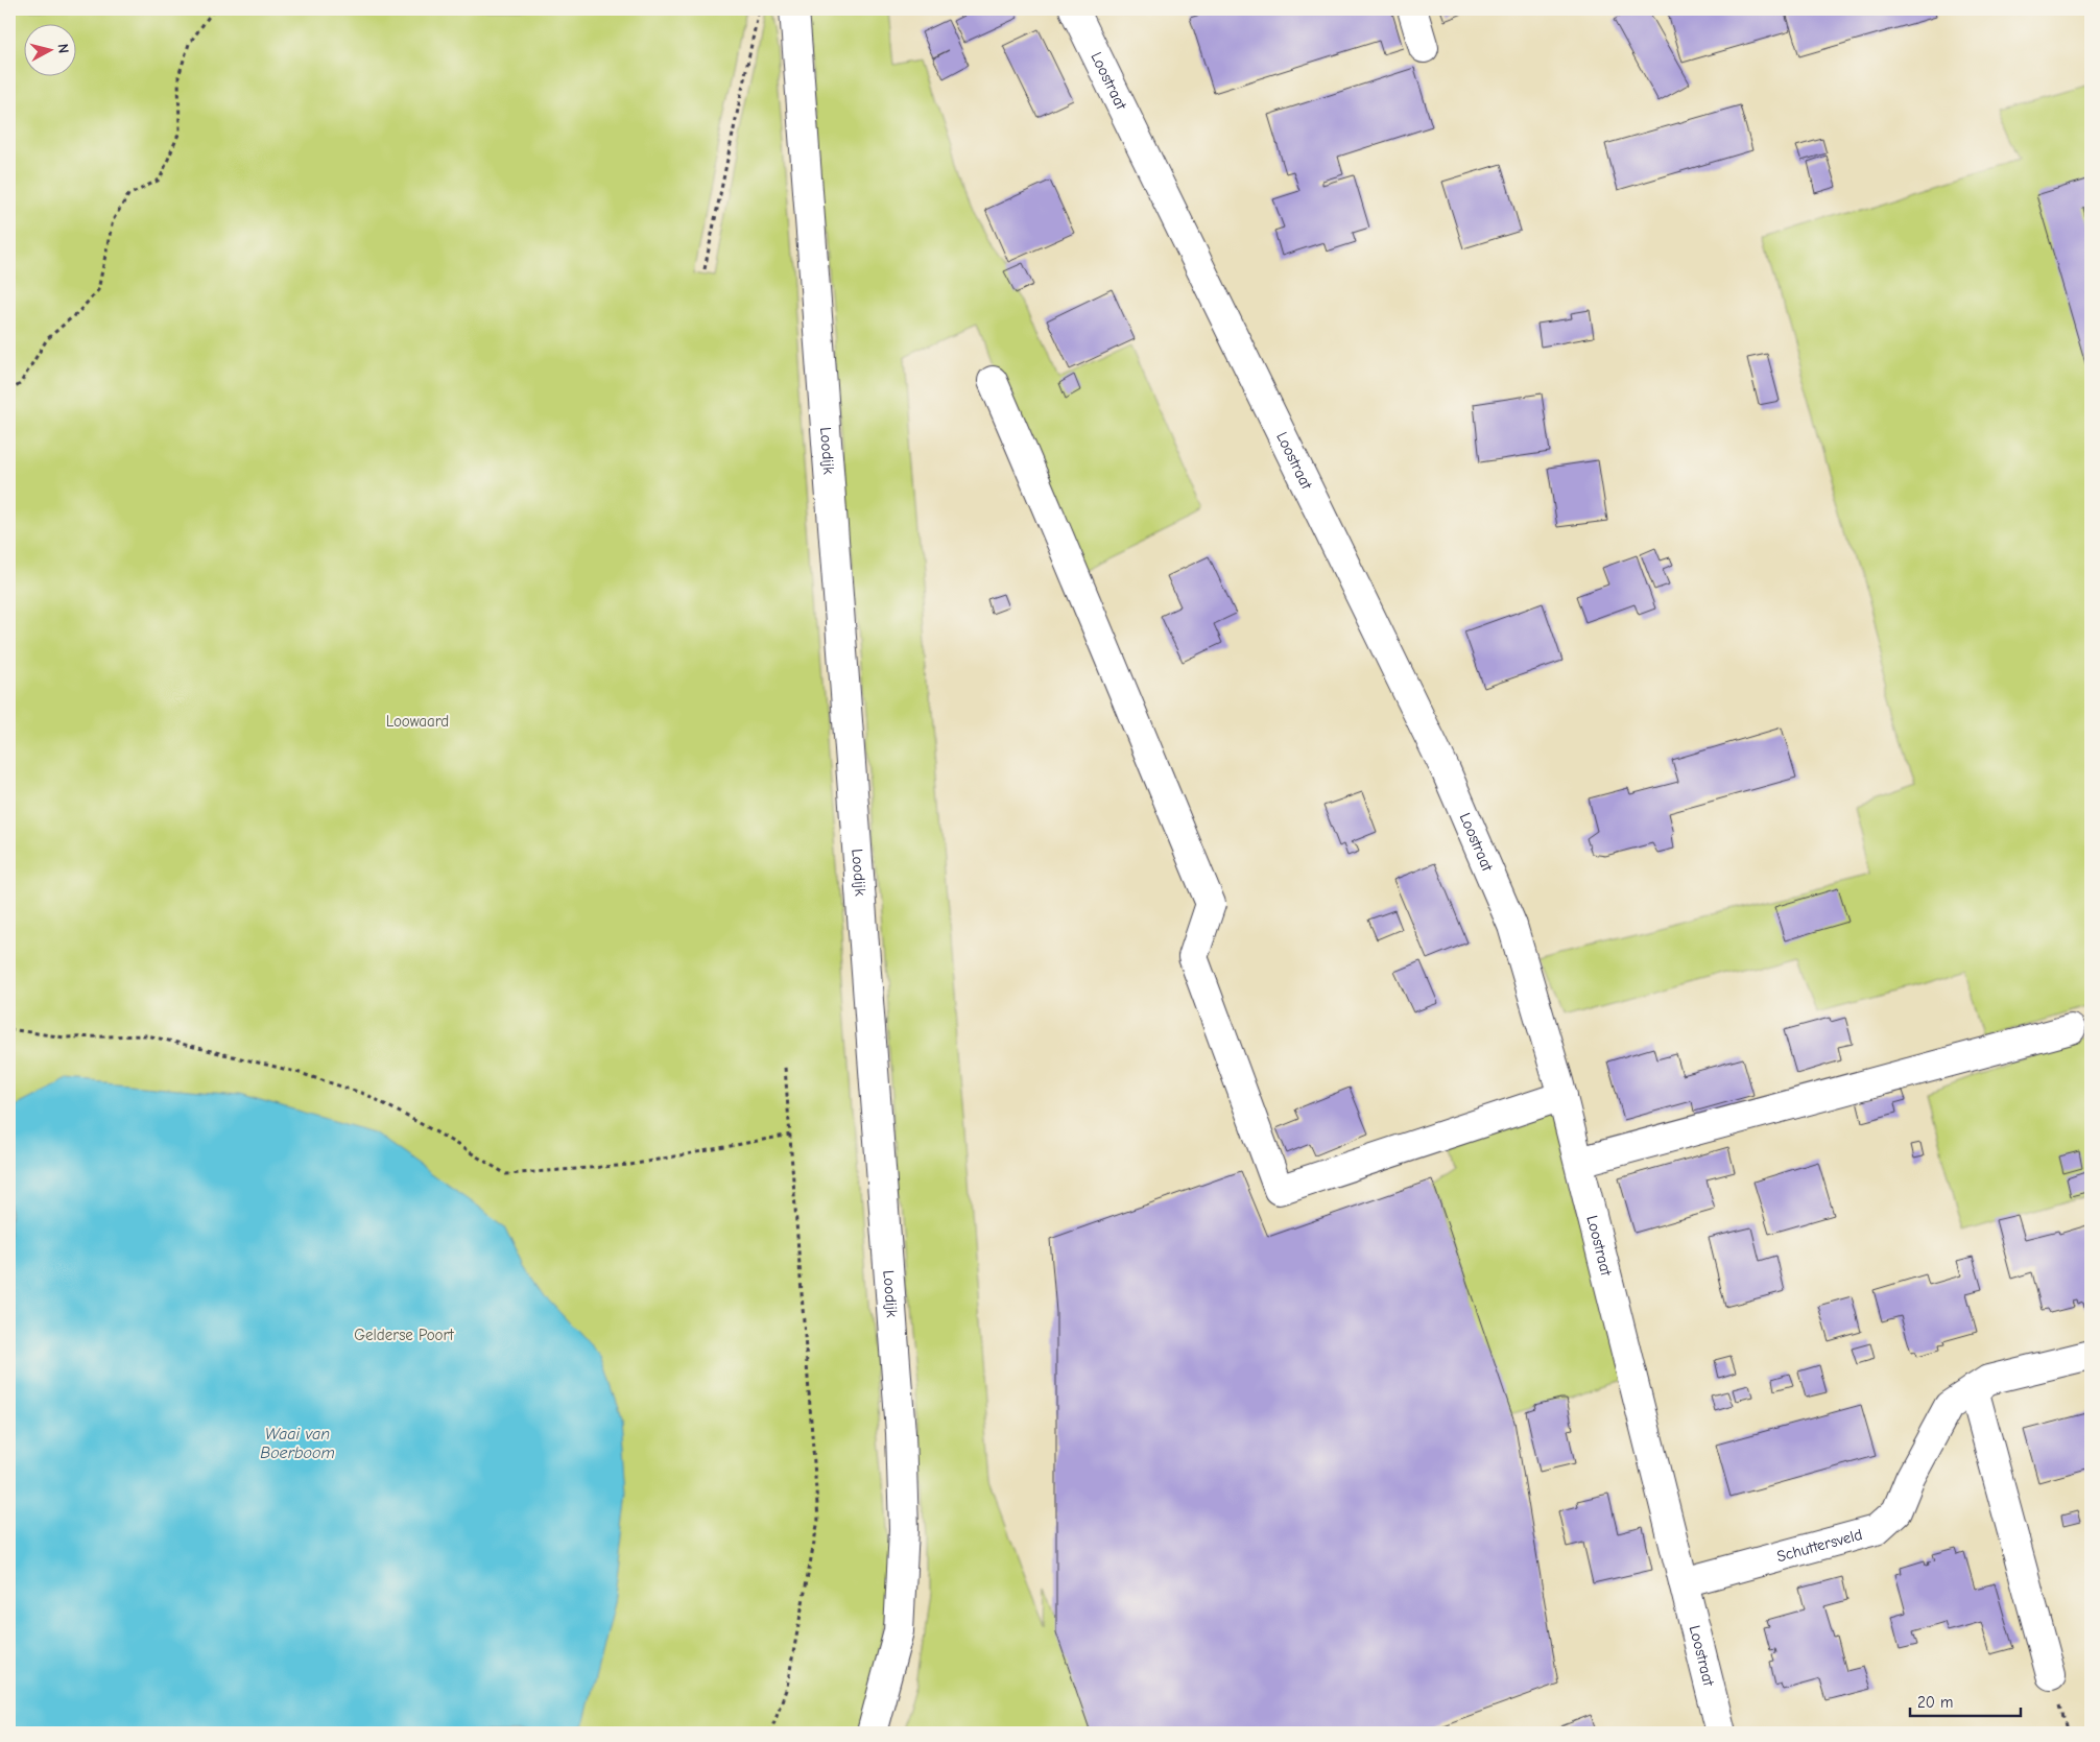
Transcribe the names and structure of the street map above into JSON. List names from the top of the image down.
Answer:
{
  "streets": {
    "street": ["Loostraat", "Loodijk", "Schuttersveld"]
  },
  "crossings": [
    ["Loostraat", "Schuttersveld"]
  ],
  "water": ["Waai van Boerboom"],
  "parks": ["Loowaard", "Gelderse Poort"],
  "scale_bar": "20 m",
  "north": "right"
}
